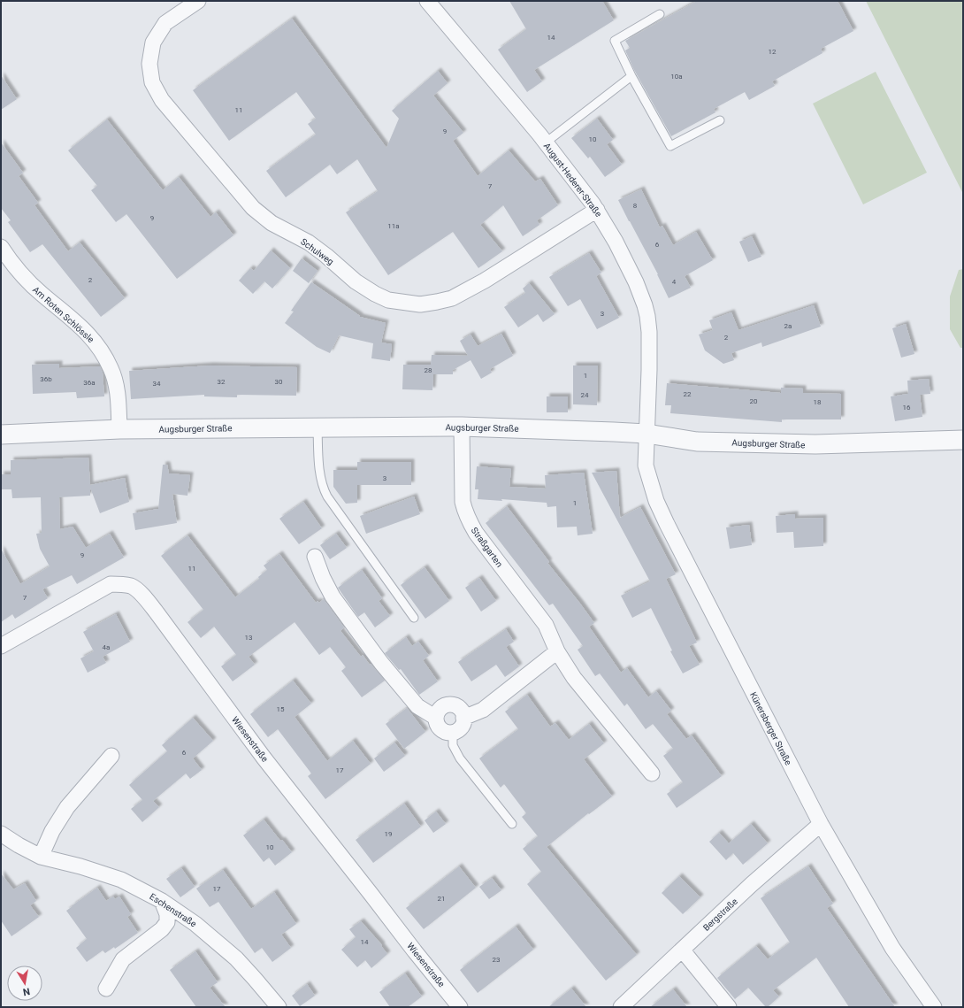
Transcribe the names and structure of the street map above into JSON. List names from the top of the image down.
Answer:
{
  "streets": {
    "street": [
      "August-Hederer-Straße",
      "Schulweg",
      "Am Roten Schlössle",
      "Augsburger Straße",
      "Straßgarten",
      "Künersberger Straße",
      "Wiesenstraße",
      "Eschenstraße",
      "Bergstraße"
    ]
  },
  "crossings": [
    ["August-Hederer-Straße", "Schulweg"],
    ["August-Hederer-Straße", "Augsburger Straße"],
    ["August-Hederer-Straße", "Künersberger Straße"],
    ["Am Roten Schlössle", "Augsburger Straße"],
    ["Augsburger Straße", "Straßgarten"],
    ["Augsburger Straße", "Künersberger Straße"],
    ["Künersberger Straße", "Bergstraße"]
  ],
  "house_numbers": [
    "14",
    "12",
    "10a",
    "11",
    "9",
    "10",
    "7",
    "8",
    "9",
    "11a",
    "6",
    "2",
    "4",
    "3",
    "2a",
    "2",
    "28",
    "1",
    "36b",
    "32",
    "30",
    "36a",
    "34",
    "22",
    "24",
    "20",
    "18",
    "16",
    "3",
    "1",
    "9",
    "11",
    "7",
    "13",
    "4a",
    "15",
    "6",
    "17",
    "19",
    "10",
    "17",
    "21",
    "14",
    "23"
  ],
  "north": "bottom"
}
